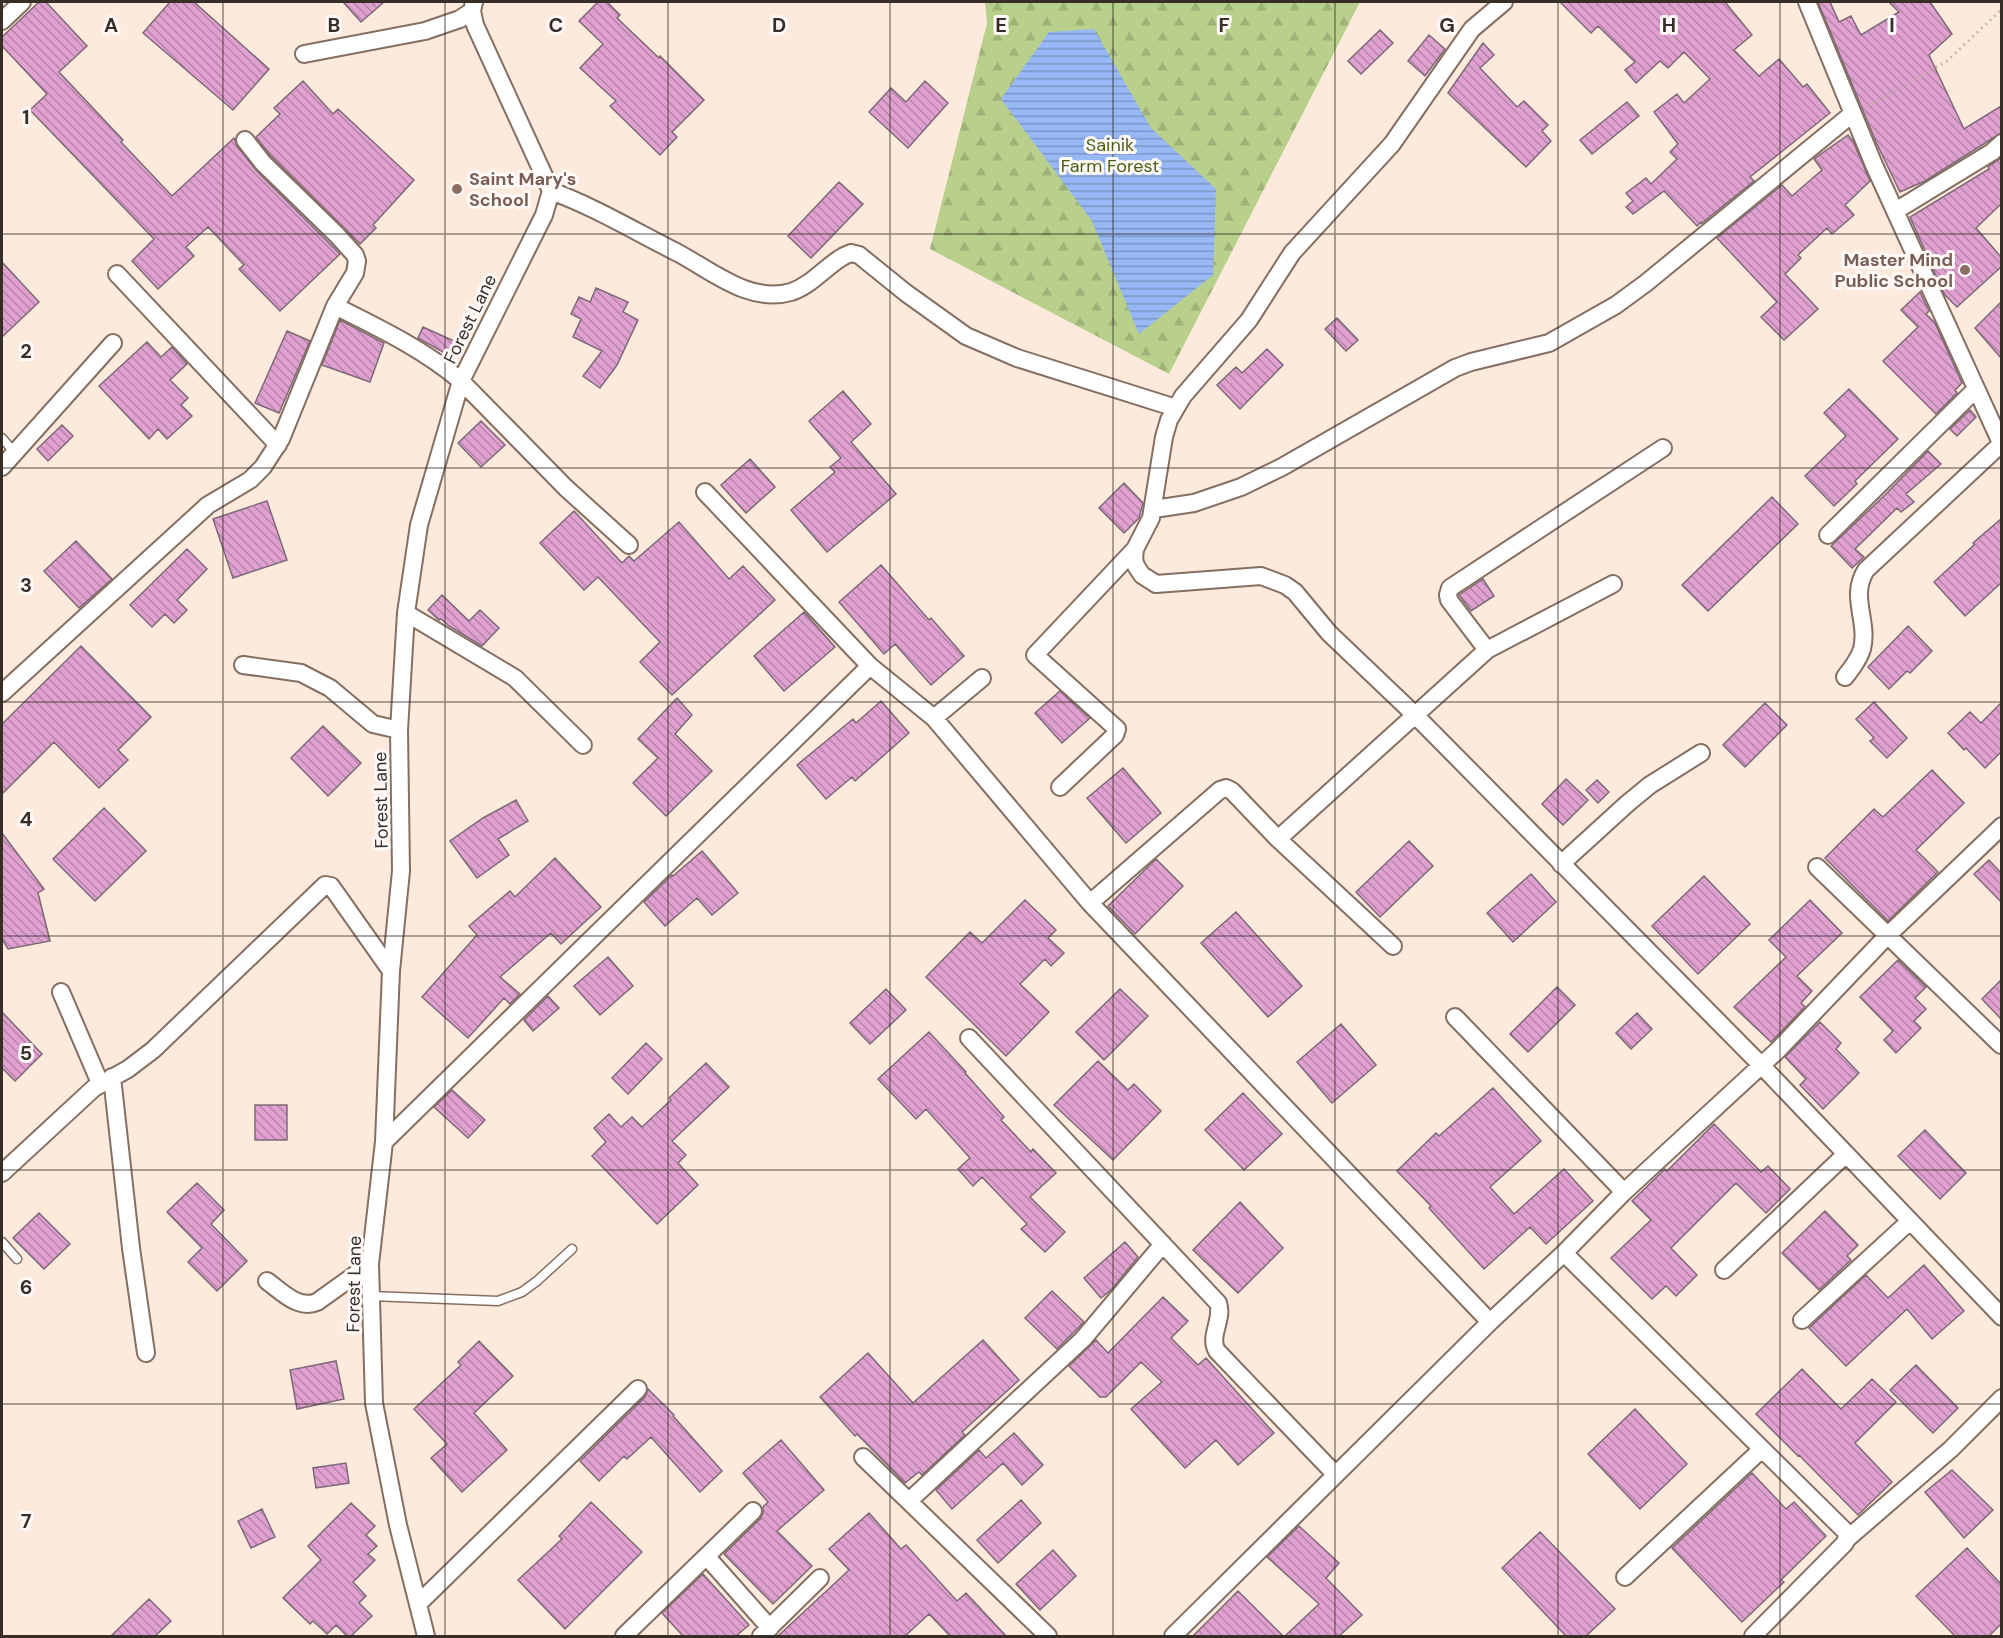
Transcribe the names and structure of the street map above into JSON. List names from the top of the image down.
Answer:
{
  "streets": {
    "street": ["Forest Lane"]
  },
  "parks": ["Sainik Farm Forest"],
  "places": ["Saint Mary's School", "Master Mind Public School"],
  "grid": {
    "columns": [
      "A",
      "B",
      "C",
      "D",
      "E",
      "F",
      "G",
      "H",
      "I"
    ],
    "rows": [
      "1",
      "2",
      "3",
      "4",
      "5",
      "6",
      "7"
    ]
  }
}
